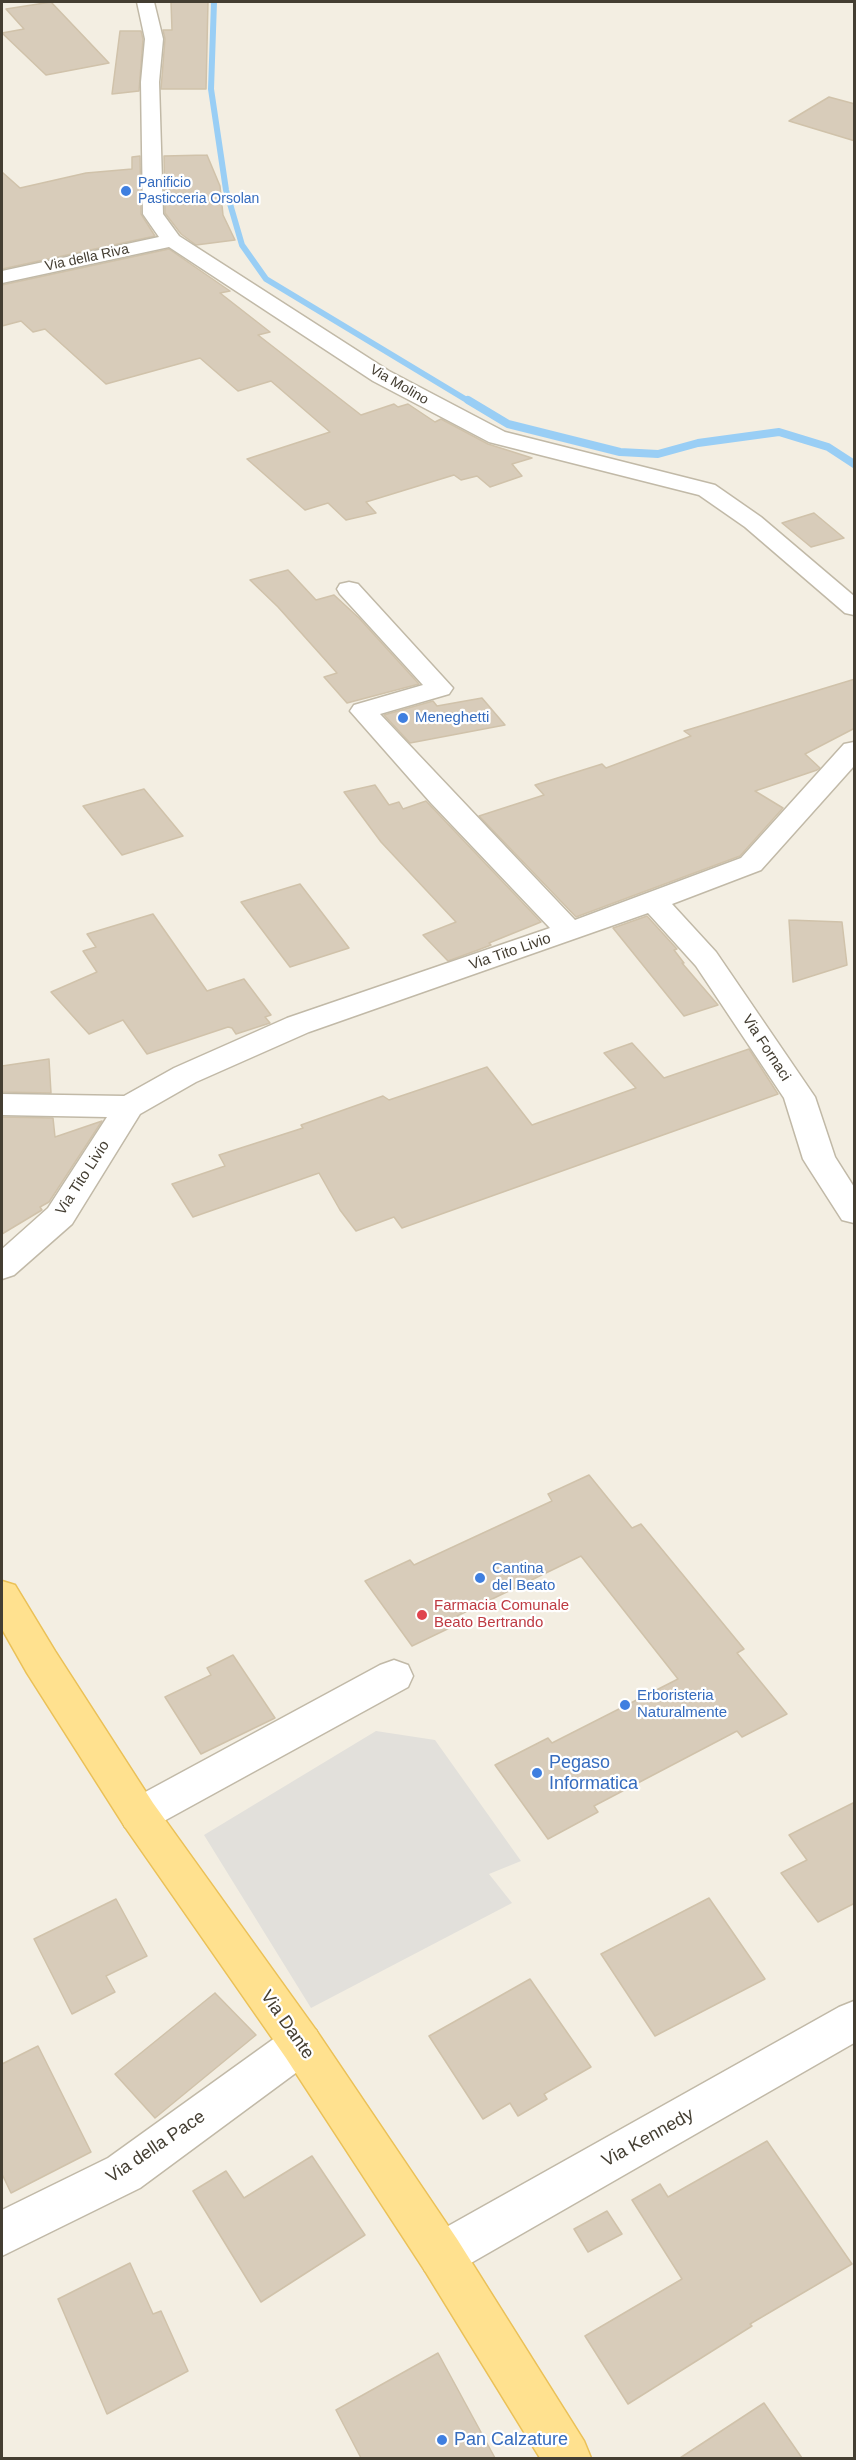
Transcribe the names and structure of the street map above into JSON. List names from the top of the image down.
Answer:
{
  "streets": {
    "main road": ["Via Dante"],
    "street": [
      "Via della Riva",
      "Via Molino",
      "Via Tito Livio",
      "Via Fornaci",
      "Via Kennedy",
      "Via della Pace"
    ]
  },
  "crossings": [
    ["Via della Riva", "Via Molino"],
    ["Via Tito Livio", "Via Fornaci"],
    ["Via Dante", "Via Kennedy"],
    ["Via Dante", "Via della Pace"]
  ],
  "places": [
    "Panificio Pasticceria Orsolan",
    "Meneghetti",
    "Cantina del Beato",
    "Farmacia Comunale Beato Bertrando",
    "Erboristeria Naturalmente",
    "Pegaso Informatica",
    "Pan Calzature"
  ]
}
